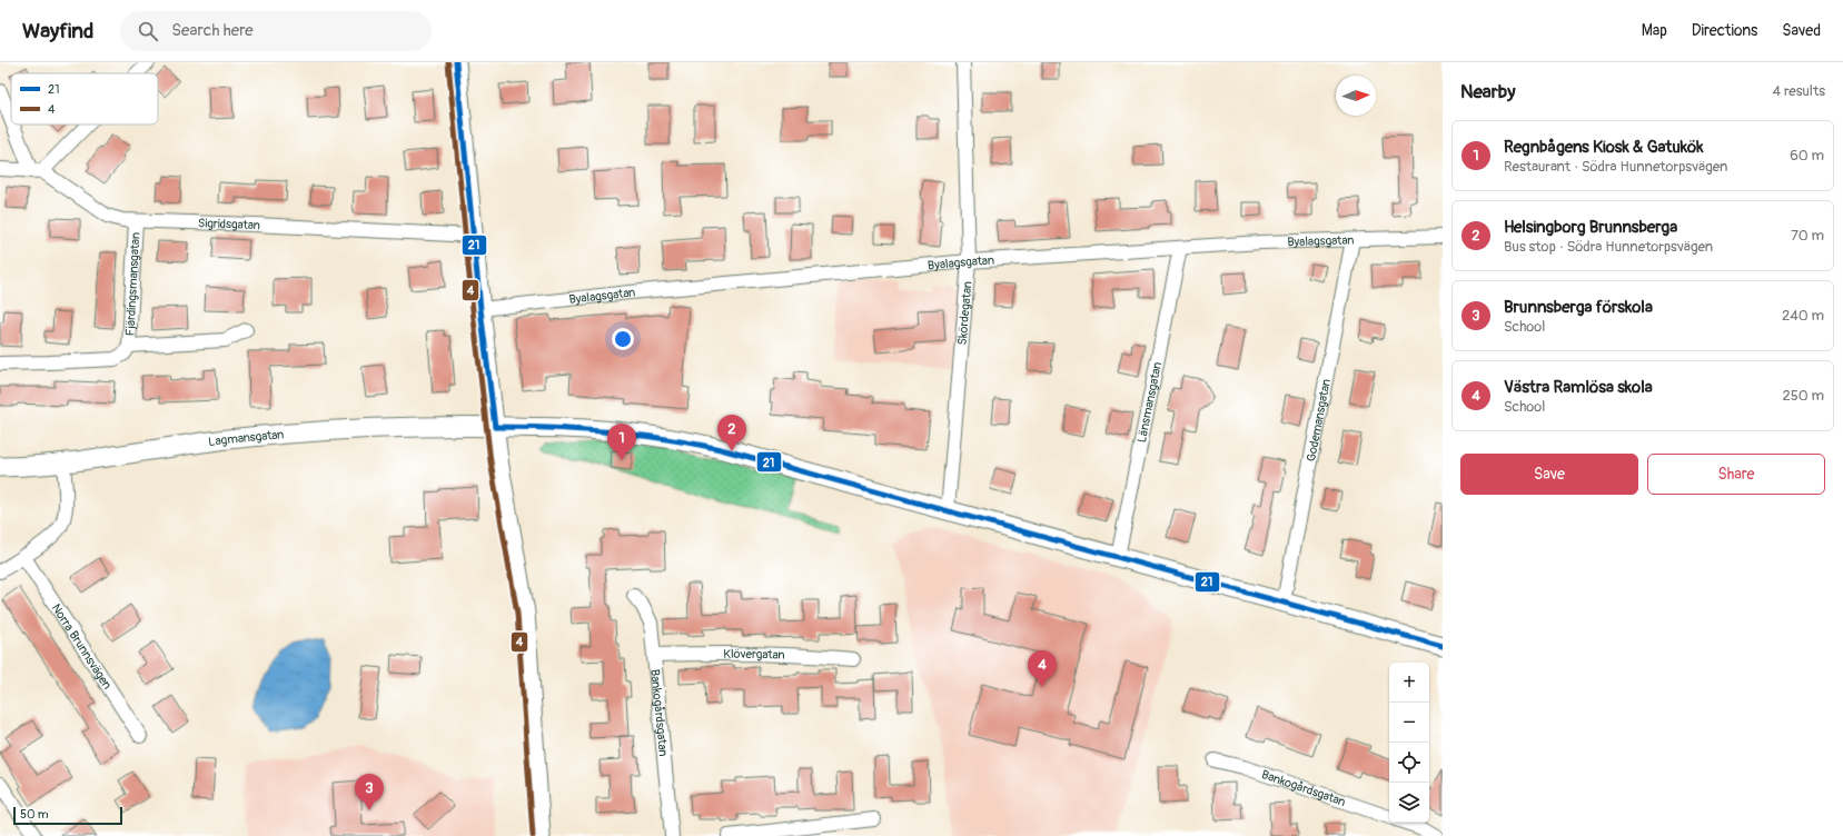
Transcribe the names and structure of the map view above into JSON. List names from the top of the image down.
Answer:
{
  "streets": {
    "street": [
      "Sigridsgatan",
      "Byalagsgatan",
      "Fjärdingsmansgatan",
      "Skördegatan",
      "Länsmansgatan",
      "Godemansgatan",
      "Lagmansgatan",
      "Norra Brunnsvägen",
      "Klövergatan",
      "Bankogårdsgatan"
    ]
  },
  "crossings": [
    ["Sigridsgatan", "Fjärdingsmansgatan"],
    ["Byalagsgatan", "Skördegatan"],
    ["Byalagsgatan", "Länsmansgatan"],
    ["Byalagsgatan", "Godemansgatan"],
    ["Skördegatan", "Lagmansgatan"],
    ["Länsmansgatan", "Lagmansgatan"],
    ["Godemansgatan", "Lagmansgatan"],
    ["Klövergatan", "Bankogårdsgatan"]
  ],
  "lines": ["transit line 21", "transit line 4"],
  "legend": ["21", "4"],
  "scale_bar": "50 m",
  "north": "right",
  "page": {
    "header": "Wayfind",
    "search": "Search here",
    "nav": ["Map", "Directions", "Saved"],
    "heading": ["Nearby", "4 results"],
    "list": [
      {
        "mark": "1",
        "name": "Regnbågens Kiosk & Gatukök",
        "note": "Restaurant · Södra Hunnetorpsvägen",
        "value": "60 m"
      },
      {
        "mark": "2",
        "name": "Helsingborg Brunnsberga",
        "note": "Bus stop · Södra Hunnetorpsvägen",
        "value": "70 m"
      },
      {
        "mark": "3",
        "name": "Brunnsberga förskola",
        "note": "School",
        "value": "240 m"
      },
      {
        "mark": "4",
        "name": "Västra Ramlösa skola",
        "note": "School",
        "value": "250 m"
      }
    ],
    "pins": [
      "2",
      "1",
      "4",
      "3"
    ],
    "buttons": ["Save", "Share"],
    "map_buttons": ["+", "−"],
    "scale": "50 m"
  }
}
